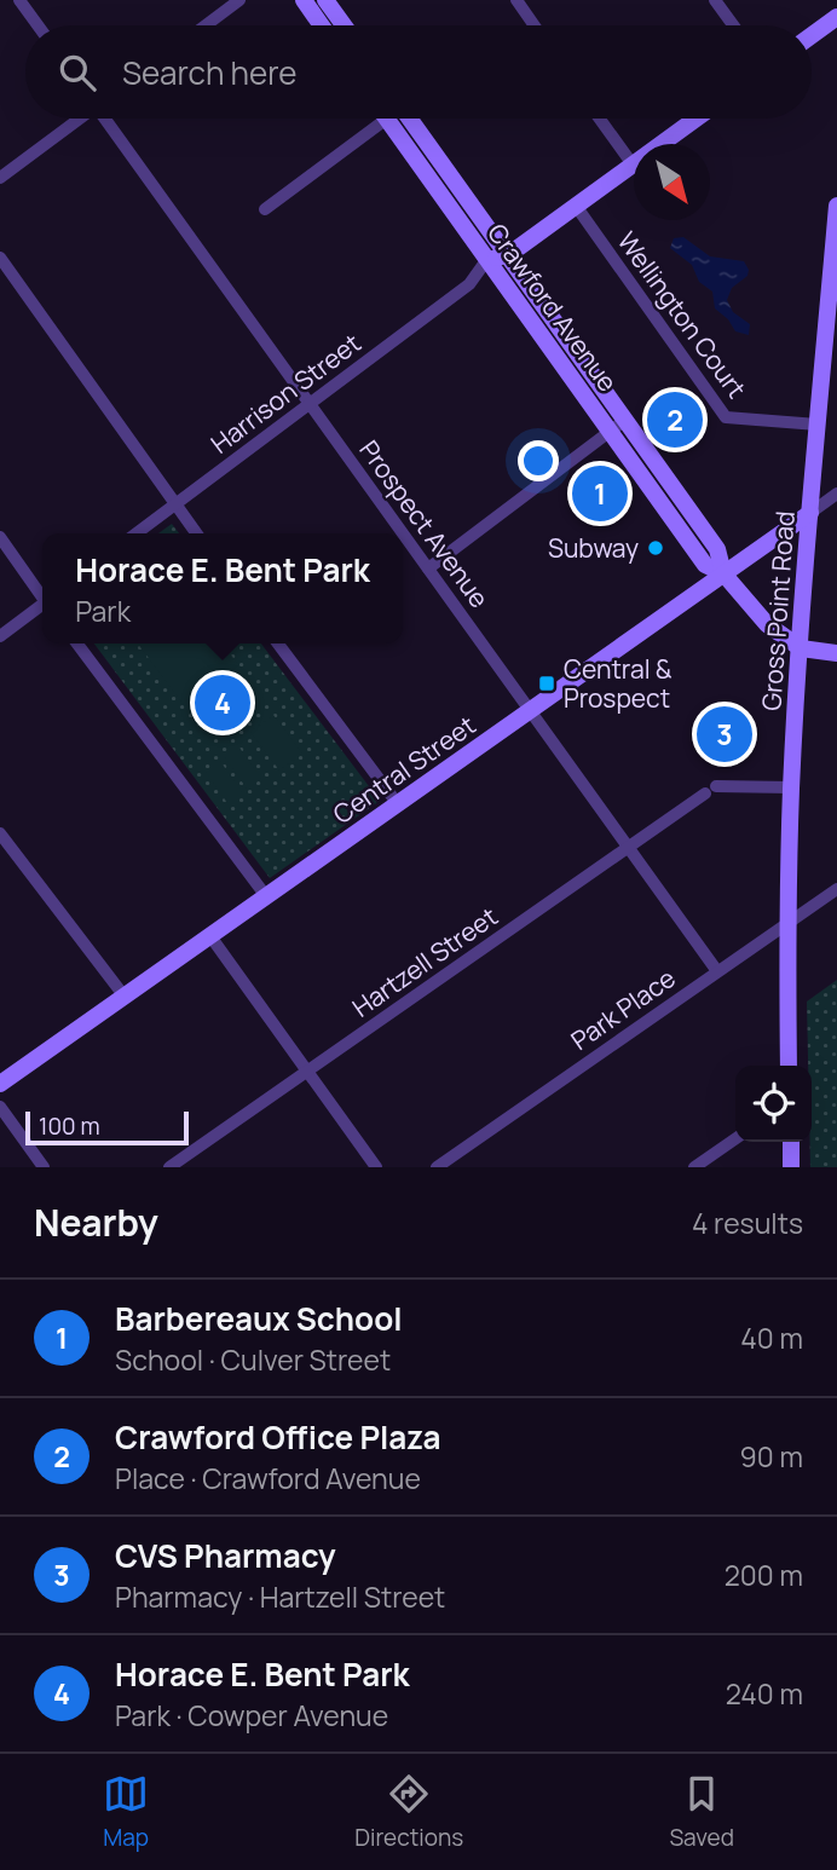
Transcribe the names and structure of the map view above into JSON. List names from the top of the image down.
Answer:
{
  "streets": {
    "main road": ["Crawford Avenue", "Gross Point Road", "Central Street"],
    "street": [
      "Wellington Court",
      "Harrison Street",
      "Prospect Avenue",
      "Hartzell Street",
      "Park Place"
    ]
  },
  "crossings": [
    ["Crawford Avenue", "Harrison Street"],
    ["Crawford Avenue", "Gross Point Road"],
    ["Crawford Avenue", "Central Street"],
    ["Wellington Court", "Gross Point Road"],
    ["Harrison Street", "Prospect Avenue"],
    ["Prospect Avenue", "Central Street"],
    ["Prospect Avenue", "Hartzell Street"],
    ["Prospect Avenue", "Park Place"],
    ["Gross Point Road", "Central Street"],
    ["Gross Point Road", "Hartzell Street"],
    ["Gross Point Road", "Park Place"]
  ],
  "places": {
    "other": ["Subway"],
    "transit": ["Central & Prospect"]
  },
  "scale_bar": "100 m",
  "north": "bottom right",
  "page": {
    "search": "Search here",
    "pins": [
      "2",
      "1",
      "4",
      "3"
    ],
    "popup": ["Horace E. Bent Park", "Park"],
    "scale": "100 m",
    "heading": ["Nearby", "4 results"],
    "list": [
      {
        "mark": "1",
        "name": "Barbereaux School",
        "note": "School · Culver Street",
        "value": "40 m"
      },
      {
        "mark": "2",
        "name": "Crawford Office Plaza",
        "note": "Place · Crawford Avenue",
        "value": "90 m"
      },
      {
        "mark": "3",
        "name": "CVS Pharmacy",
        "note": "Pharmacy · Hartzell Street",
        "value": "200 m"
      },
      {
        "mark": "4",
        "name": "Horace E. Bent Park",
        "note": "Park · Cowper Avenue",
        "value": "240 m"
      }
    ],
    "nav": ["Map", "Directions", "Saved"]
  }
}
